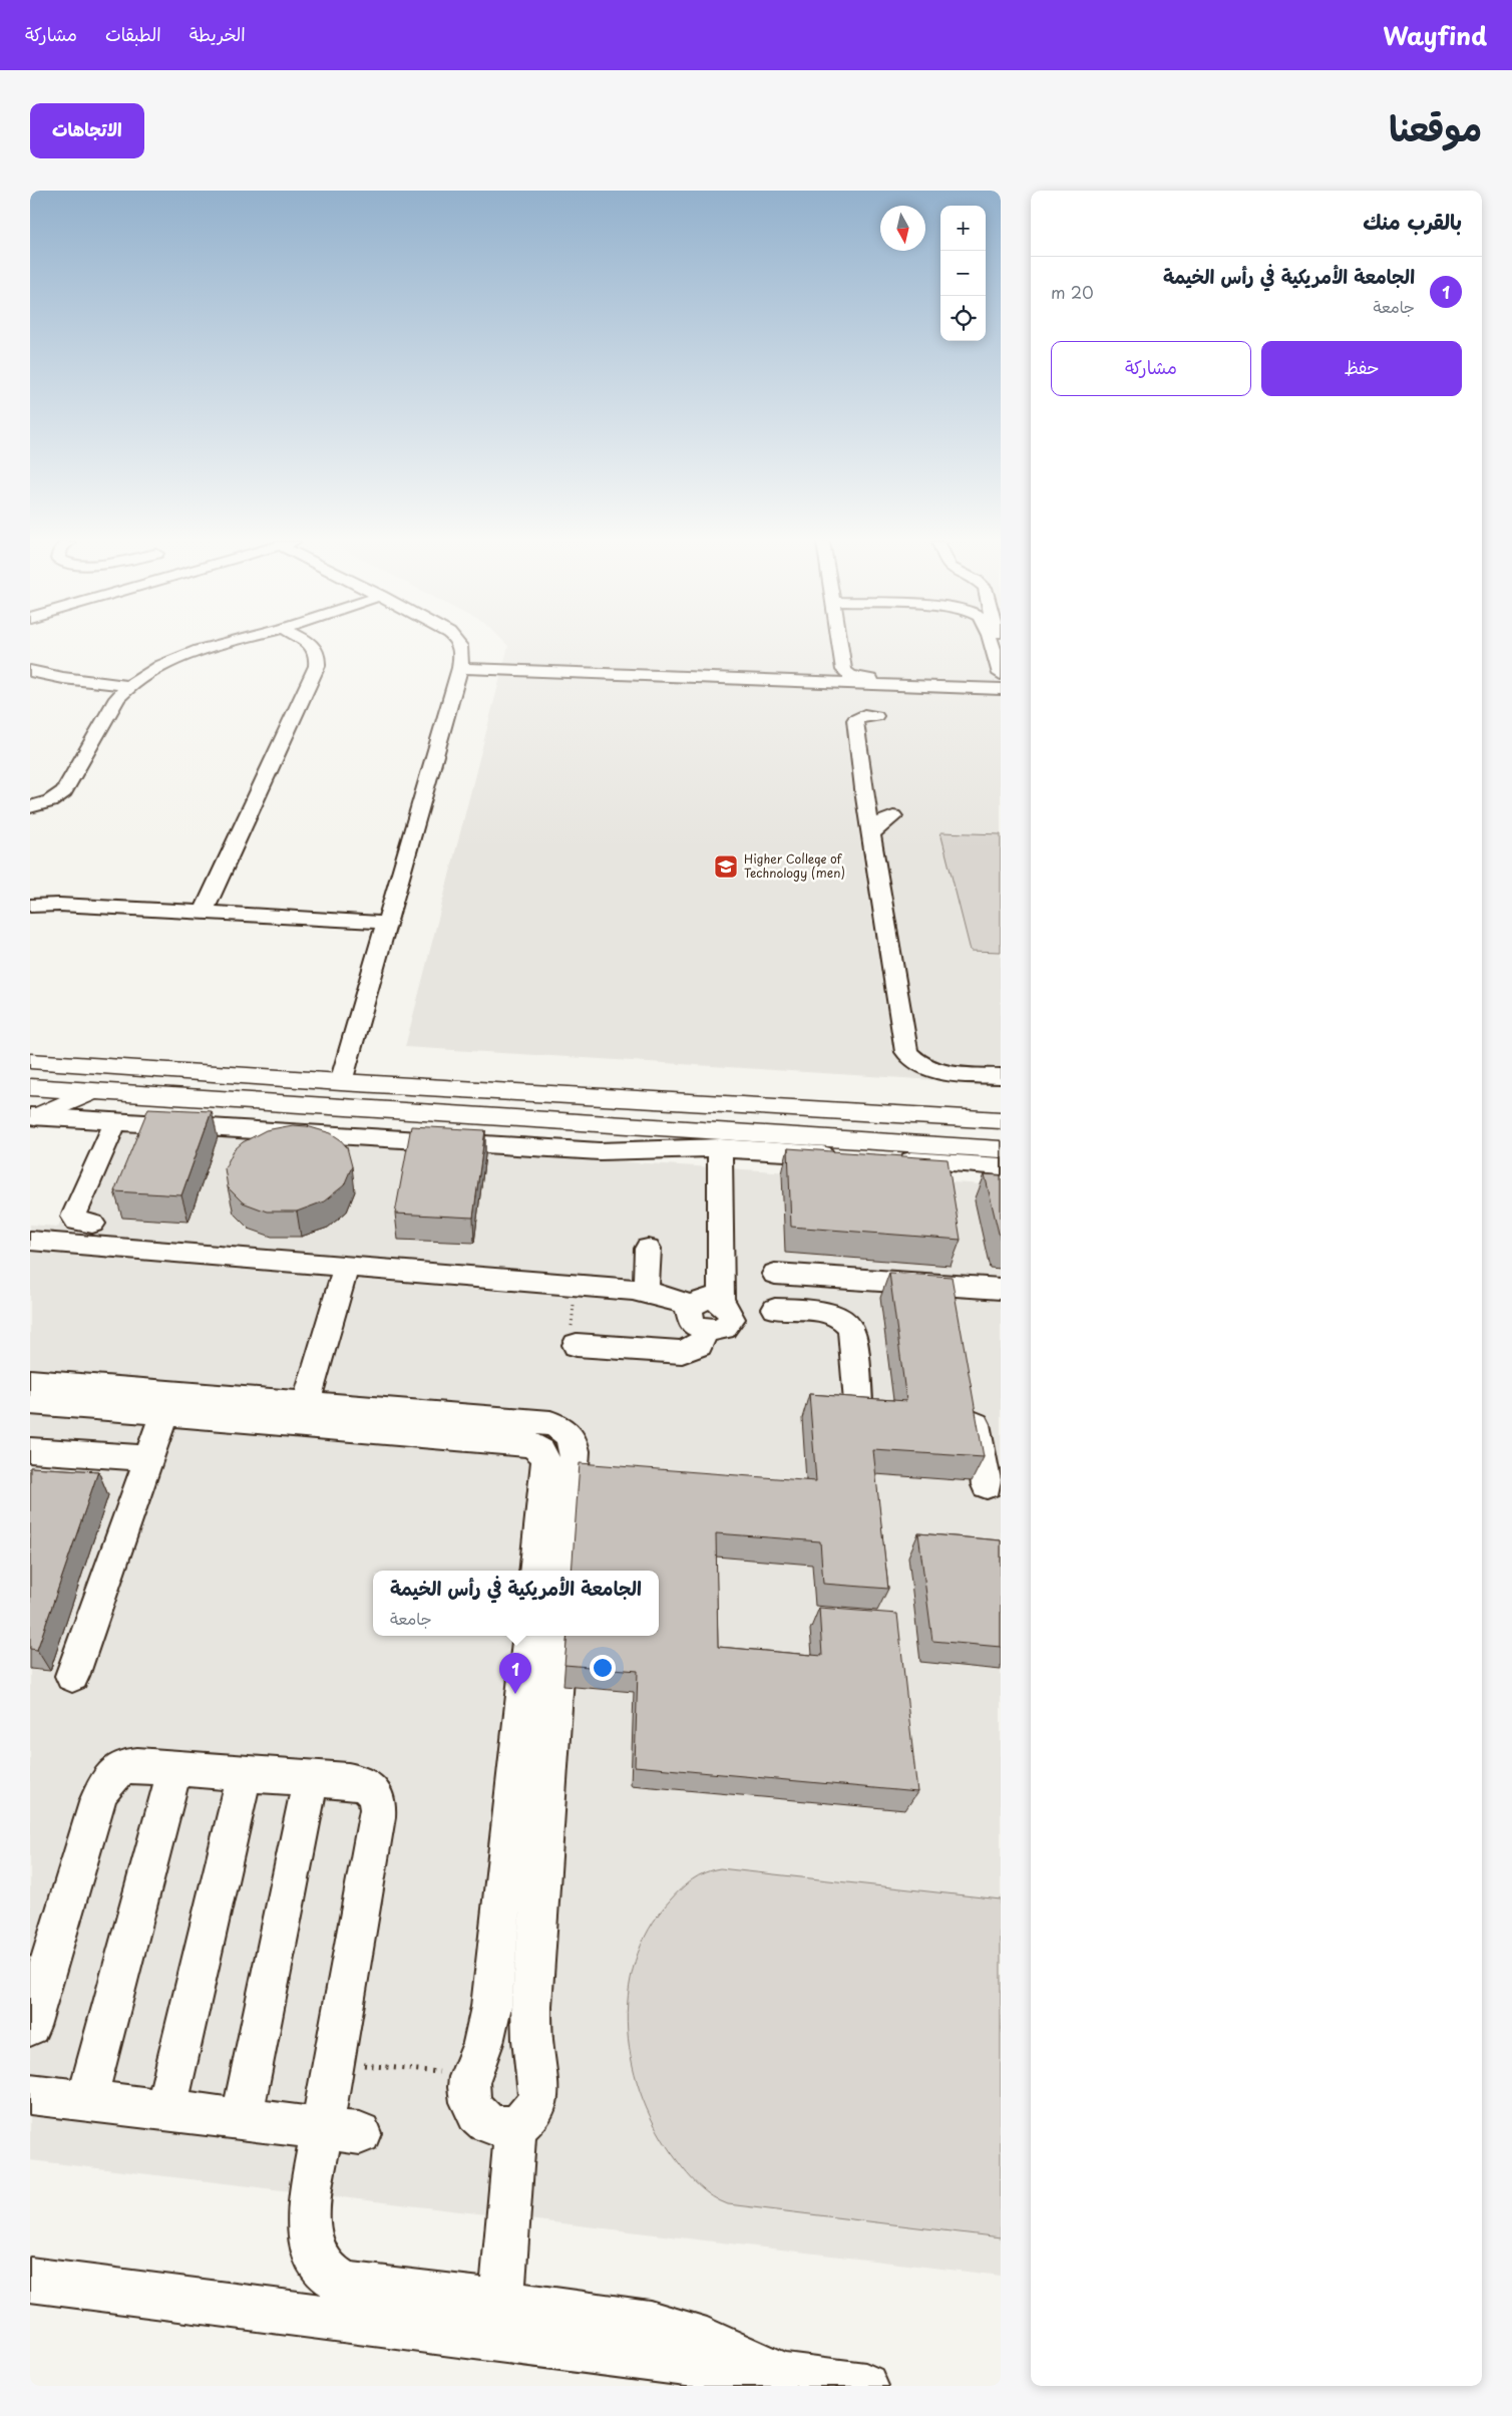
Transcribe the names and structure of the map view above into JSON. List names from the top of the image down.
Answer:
{
  "places": {
    "school or university": ["Higher College of Technology (men)"]
  },
  "north": "bottom",
  "page": {
    "header": "Wayfind",
    "nav": ["الخريطة", "الطبقات", "مشاركة"],
    "title": "موقعنا",
    "buttons": [
      "الاتجاهات",
      ["حفظ", "مشاركة"]
    ],
    "heading": "بالقرب منك",
    "map_buttons": ["+", "−"],
    "list": [
      {
        "mark": "1",
        "name": "الجامعة الأمريكية في رأس الخيمة",
        "note": "جامعة",
        "value": "20 m"
      }
    ],
    "popup": ["الجامعة الأمريكية في رأس الخيمة", "جامعة"],
    "pins": "1"
  }
}
